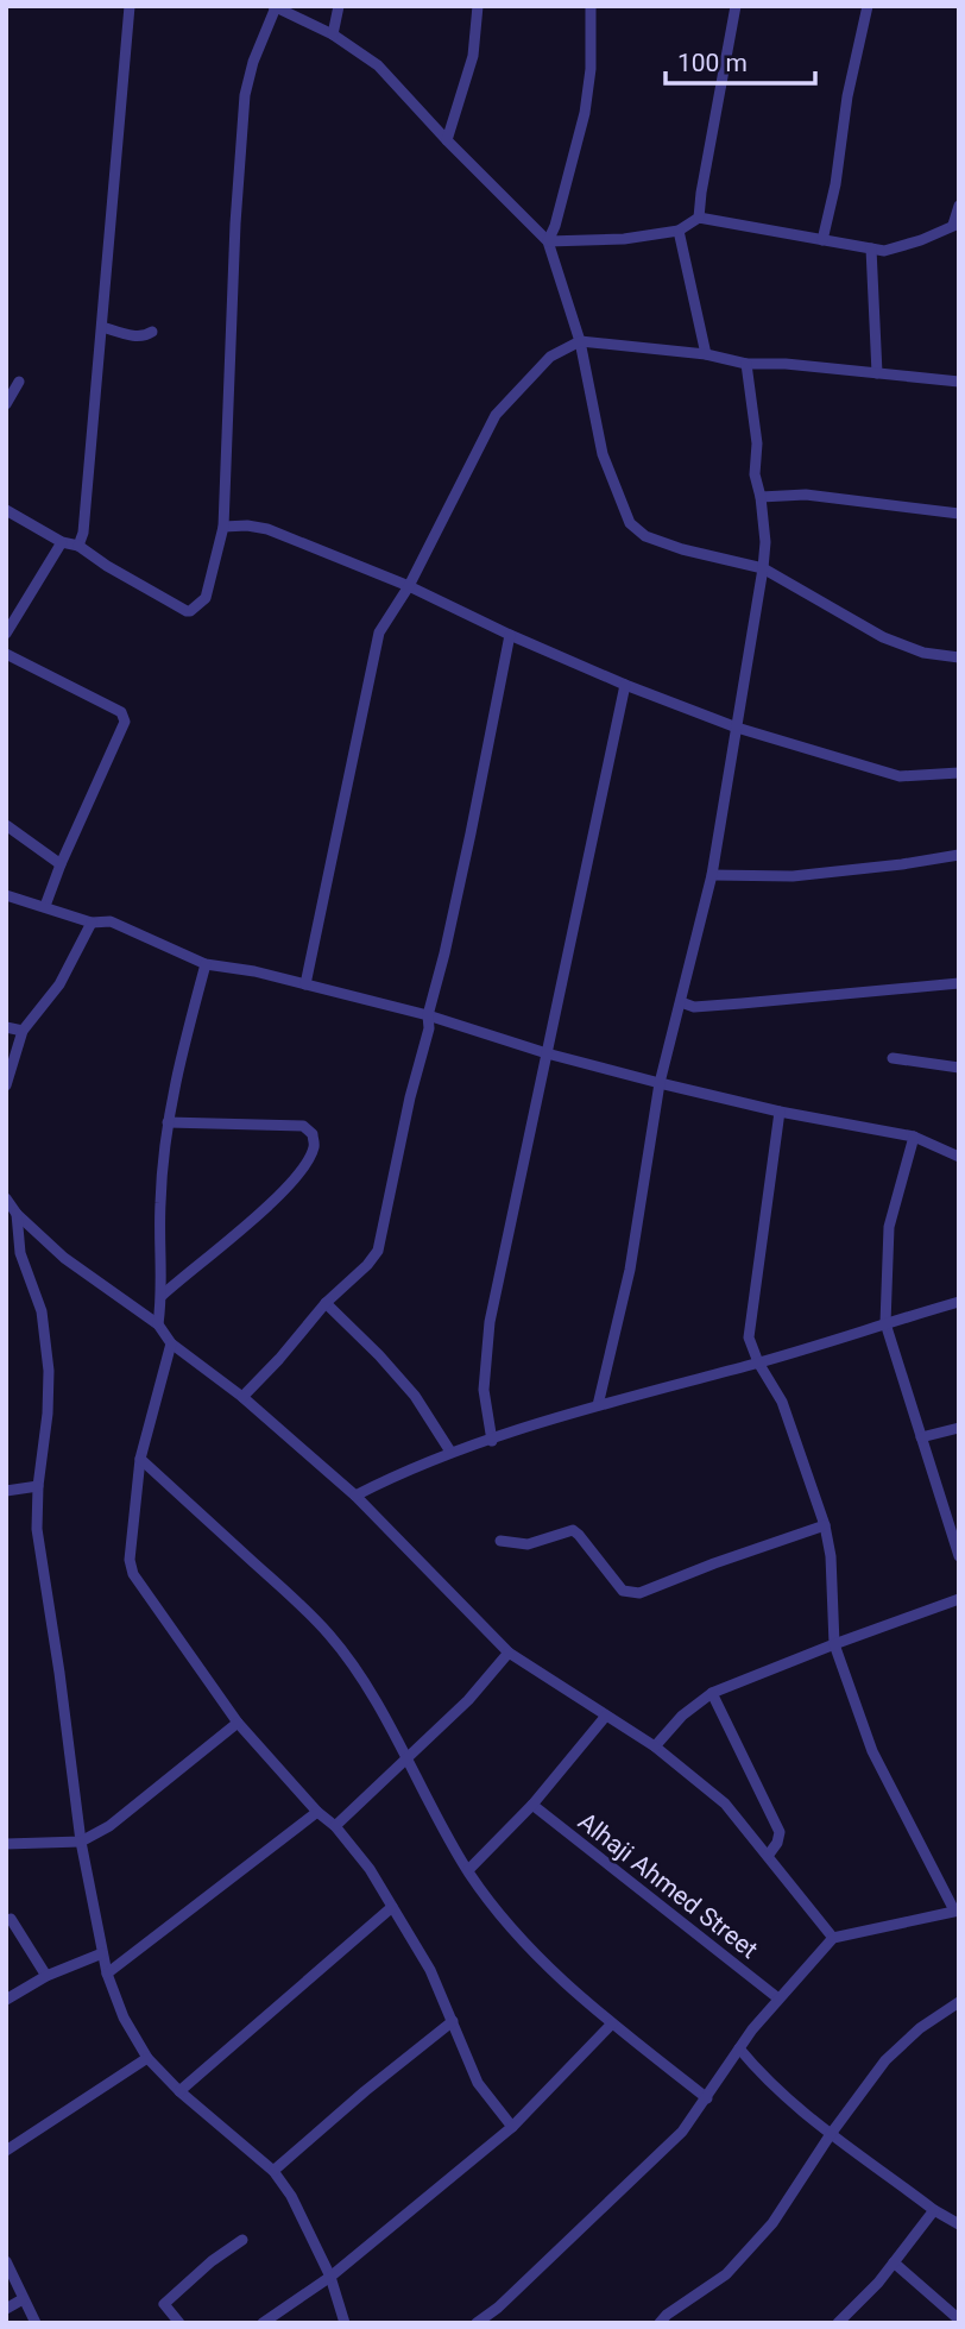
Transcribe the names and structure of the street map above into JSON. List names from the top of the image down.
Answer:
{
  "streets": {
    "street": ["Alhaji Ahmed Street"]
  },
  "scale_bar": "100 m"
}
